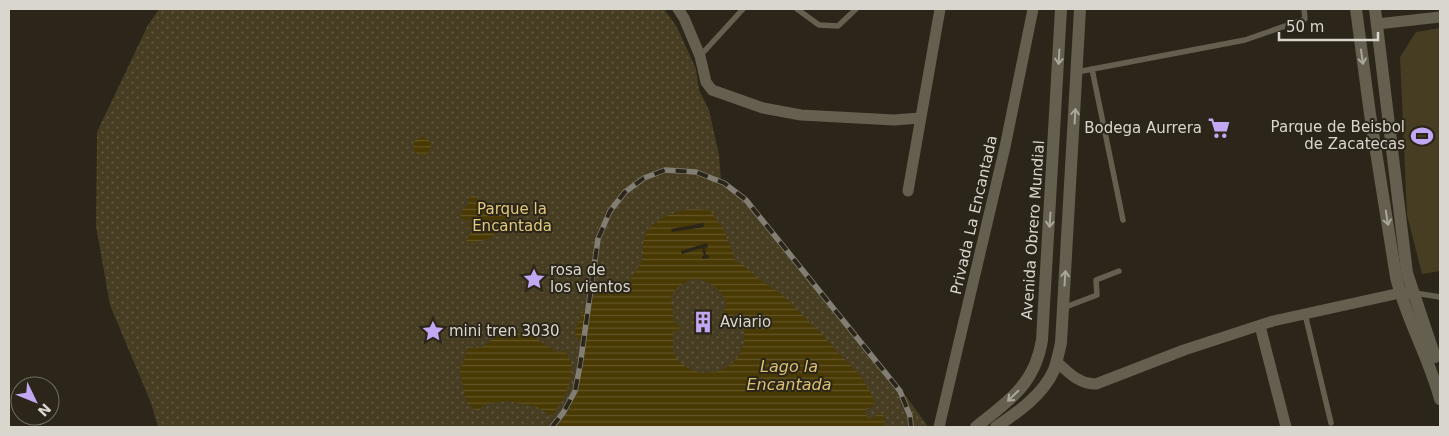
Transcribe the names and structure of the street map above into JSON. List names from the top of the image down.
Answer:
{
  "streets": {
    "main road": ["Avenida Obrero Mundial"],
    "street": ["Privada La Encantada"]
  },
  "water": ["Lago la Encantada"],
  "parks": ["Parque la Encantada"],
  "places": {
    "supermarket": ["Bodega Aurrera"],
    "sports": ["Parque de Beisbol de Zacatecas"],
    "place": ["rosa de los vientos", "mini tren 3030"],
    "building": ["Aviario"]
  },
  "scale_bar": "50 m",
  "north": "bottom right"
}
